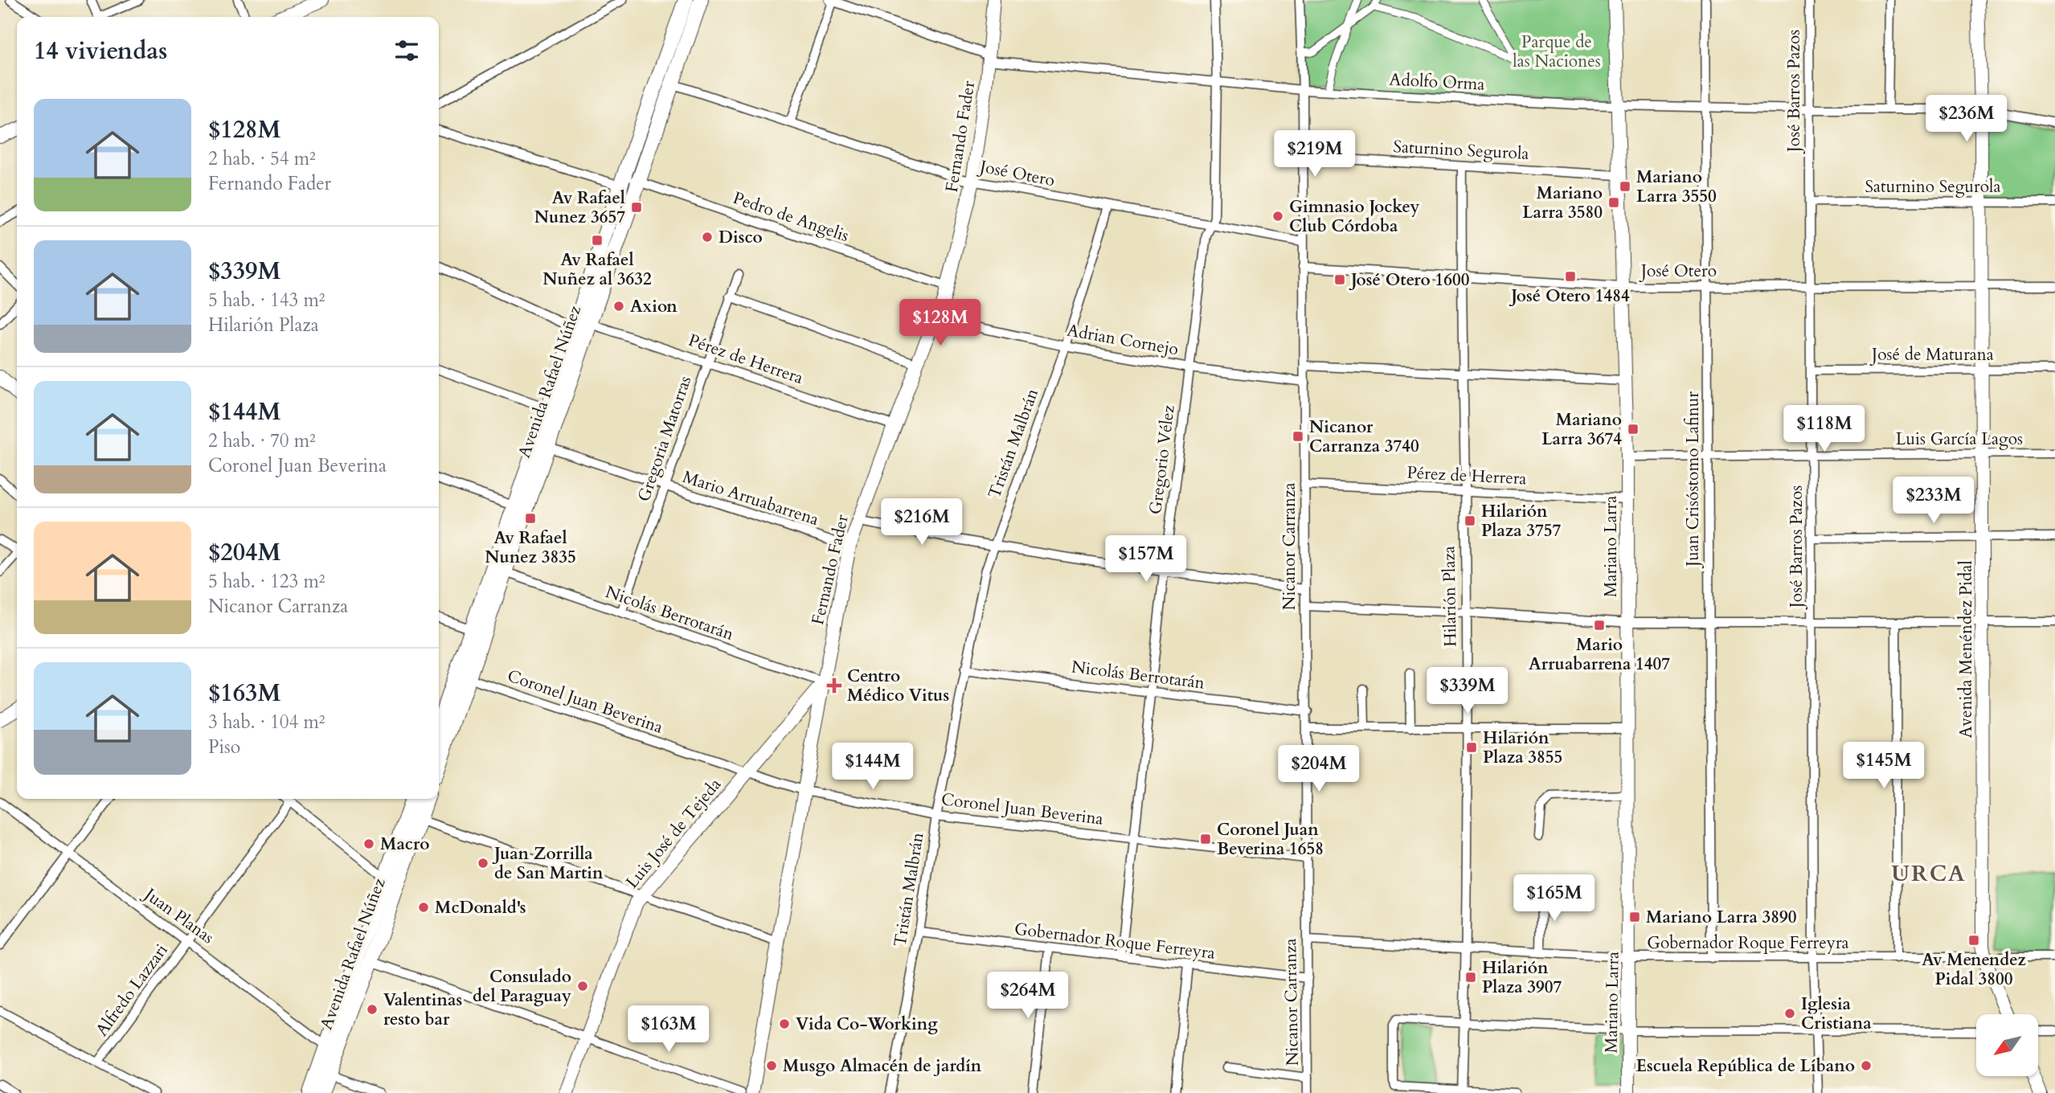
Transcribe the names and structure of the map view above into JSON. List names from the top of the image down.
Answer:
{
  "streets": {
    "main road": [
      "Fernando Fader",
      "Avenida Rafael Núñez",
      "Mariano Larra",
      "Avenida Menéndez Pidal",
      "Luis José de Tejeda"
    ],
    "street": [
      "Adolfo Orma",
      "José Barros Pazos",
      "Saturnino Segurola",
      "José Otero",
      "Pedro de Angelis",
      "Adrian Cornejo",
      "José de Maturana",
      "Pérez de Herrera",
      "Gregoria Matorras",
      "Luis García Lagos",
      "Tristán Malbrán",
      "Gregorio Vélez",
      "Juan Crisóstomo Lafinur",
      "Mario Arruabarrena",
      "Nicanor Carranza",
      "Hilarión Plaza",
      "Nicolás Berrotarán",
      "Coronel Juan Beverina",
      "Juan Planas",
      "Gobernador Roque Ferreyra",
      "Alfredo Lazzari"
    ]
  },
  "crossings": [
    ["Adolfo Orma", "José Barros Pazos"],
    ["Adolfo Orma", "Fernando Fader"],
    ["Adolfo Orma", "Gregorio Vélez"],
    ["Adolfo Orma", "Juan Crisóstomo Lafinur"],
    ["Adolfo Orma", "Nicanor Carranza"],
    ["Adolfo Orma", "Mariano Larra"],
    ["Adolfo Orma", "Avenida Menéndez Pidal"],
    ["José Barros Pazos", "Saturnino Segurola"],
    ["José Barros Pazos", "José Otero"],
    ["José Barros Pazos", "José de Maturana"],
    ["José Barros Pazos", "Luis García Lagos"],
    ["José Barros Pazos", "Gobernador Roque Ferreyra"],
    ["Fernando Fader", "José Otero"],
    ["Fernando Fader", "Pedro de Angelis"],
    ["Fernando Fader", "Adrian Cornejo"],
    ["Fernando Fader", "Pérez de Herrera"],
    ["Fernando Fader", "Mario Arruabarrena"],
    ["Fernando Fader", "Nicolás Berrotarán"],
    ["Fernando Fader", "Coronel Juan Beverina"],
    ["Fernando Fader", "Luis José de Tejeda"],
    ["Saturnino Segurola", "Nicanor Carranza"],
    ["Saturnino Segurola", "Mariano Larra"],
    ["Saturnino Segurola", "Hilarión Plaza"],
    ["Saturnino Segurola", "Avenida Menéndez Pidal"],
    ["José Otero", "Avenida Rafael Núñez"],
    ["José Otero", "Tristán Malbrán"],
    ["José Otero", "Gregorio Vélez"],
    ["José Otero", "Juan Crisóstomo Lafinur"],
    ["José Otero", "Nicanor Carranza"],
    ["José Otero", "Mariano Larra"],
    ["José Otero", "Hilarión Plaza"],
    ["José Otero", "Avenida Menéndez Pidal"],
    ["Pedro de Angelis", "Avenida Rafael Núñez"],
    ["Adrian Cornejo", "Tristán Malbrán"],
    ["Adrian Cornejo", "Gregorio Vélez"],
    ["Adrian Cornejo", "Nicanor Carranza"],
    ["José de Maturana", "Avenida Menéndez Pidal"],
    ["Pérez de Herrera", "Avenida Rafael Núñez"],
    ["Pérez de Herrera", "Gregoria Matorras"],
    ["Pérez de Herrera", "Nicanor Carranza"],
    ["Pérez de Herrera", "Mariano Larra"],
    ["Pérez de Herrera", "Hilarión Plaza"],
    ["Avenida Rafael Núñez", "Mario Arruabarrena"],
    ["Avenida Rafael Núñez", "Nicolás Berrotarán"],
    ["Avenida Rafael Núñez", "Coronel Juan Beverina"],
    ["Avenida Rafael Núñez", "Juan Planas"],
    ["Gregoria Matorras", "Mario Arruabarrena"],
    ["Gregoria Matorras", "Nicolás Berrotarán"],
    ["Luis García Lagos", "Juan Crisóstomo Lafinur"],
    ["Luis García Lagos", "Mariano Larra"],
    ["Luis García Lagos", "Avenida Menéndez Pidal"],
    ["Tristán Malbrán", "Nicolás Berrotarán"],
    ["Tristán Malbrán", "Coronel Juan Beverina"],
    ["Tristán Malbrán", "Gobernador Roque Ferreyra"],
    ["Gregorio Vélez", "Nicolás Berrotarán"],
    ["Gregorio Vélez", "Coronel Juan Beverina"],
    ["Gregorio Vélez", "Gobernador Roque Ferreyra"],
    ["Juan Crisóstomo Lafinur", "Gobernador Roque Ferreyra"],
    ["Nicanor Carranza", "Nicolás Berrotarán"],
    ["Nicanor Carranza", "Coronel Juan Beverina"],
    ["Nicanor Carranza", "Gobernador Roque Ferreyra"],
    ["Mariano Larra", "Gobernador Roque Ferreyra"],
    ["Hilarión Plaza", "Gobernador Roque Ferreyra"],
    ["Nicolás Berrotarán", "Luis José de Tejeda"],
    ["Avenida Menéndez Pidal", "Gobernador Roque Ferreyra"],
    ["Coronel Juan Beverina", "Luis José de Tejeda"],
    ["Juan Planas", "Alfredo Lazzari"]
  ],
  "districts": ["URCA"],
  "parks": ["Parque de las Naciones"],
  "places": {
    "transit": [
      "Mariano Larra 3550",
      "Mariano Larra 3580",
      "Av Rafael Nunez 3657",
      "Av Rafael Nuñez al 3632",
      "José Otero 1484",
      "José Otero 1600",
      "Mariano Larra 3674",
      "Nicanor Carranza 3740",
      "Av Rafael Nunez 3835",
      "Hilarión Plaza 3757",
      "Mario Arruabarrena 1407",
      "Hilarión Plaza 3855",
      "Coronel Juan Beverina 1658",
      "Mariano Larra 3890",
      "Av Menendez Pidal 3800",
      "Hilarión Plaza 3907"
    ],
    "other": [
      "Gimnasio Jockey Club Córdoba",
      "Disco",
      "Axion",
      "Macro",
      "Juan Zorrilla de San Martin",
      "McDonald's",
      "Consulado del Paraguay",
      "Valentinas resto bar",
      "Iglesia Cristiana",
      "Vida Co-Working",
      "Musgo Almacén de jardín",
      "Escuela República de Líbano"
    ],
    "health": ["Centro Médico Vitus"]
  },
  "north": "bottom left",
  "page": {
    "heading": "14 viviendas",
    "list": [
      {
        "name": "$128M",
        "note": "2 hab. · 54 m² · Fernando Fader"
      },
      {
        "name": "$339M",
        "note": "5 hab. · 143 m² · Hilarión Plaza"
      },
      {
        "name": "$144M",
        "note": "2 hab. · 70 m² · Coronel Juan Beverina"
      },
      {
        "name": "$204M",
        "note": "5 hab. · 123 m² · Nicanor Carranza"
      },
      {
        "name": "$163M",
        "note": "3 hab. · 104 m² · Piso"
      }
    ],
    "price": [
      "$236M",
      "$219M",
      "$128M",
      "$118M",
      "$233M",
      "$216M",
      "$157M",
      "$339M",
      "$145M",
      "$144M",
      "$204M",
      "$165M",
      "$264M",
      "$163M"
    ]
  }
}
